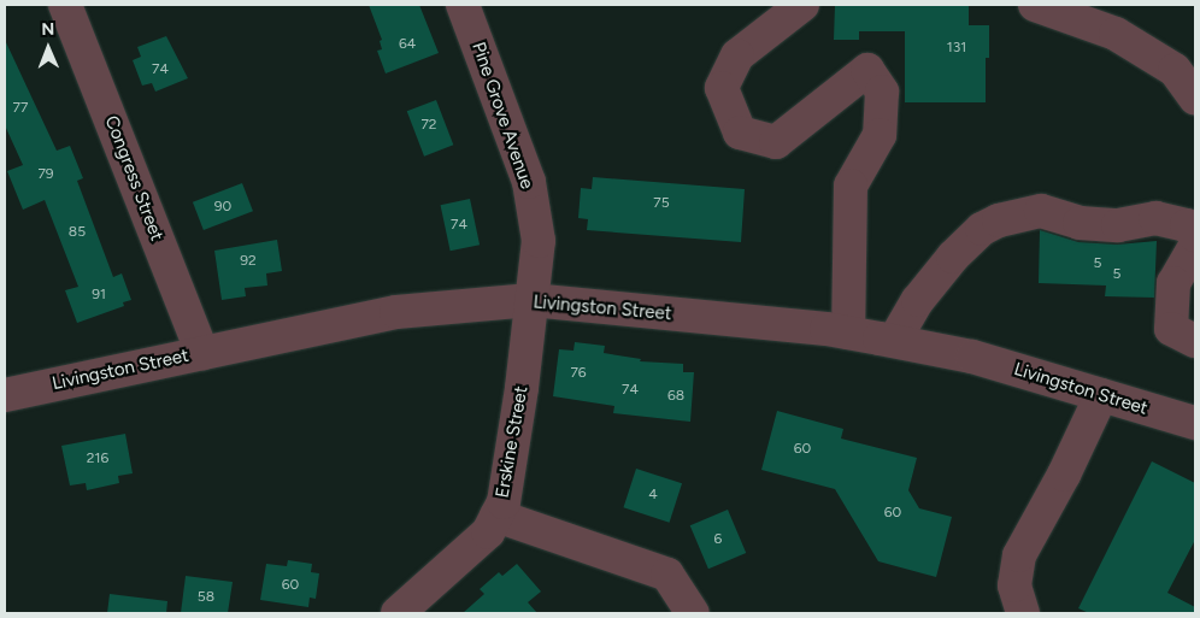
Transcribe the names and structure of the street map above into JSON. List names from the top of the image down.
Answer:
{
  "streets": {
    "street": [
      "Pine Grove Avenue",
      "Congress Street",
      "Livingston Street",
      "Erskine Street"
    ]
  },
  "crossings": [
    ["Pine Grove Avenue", "Livingston Street"],
    ["Pine Grove Avenue", "Erskine Street"],
    ["Congress Street", "Livingston Street"],
    ["Livingston Street", "Erskine Street"]
  ],
  "house_numbers": [
    "64",
    "131",
    "74",
    "77",
    "72",
    "79",
    "75",
    "90",
    "74",
    "85",
    "92",
    "5",
    "5",
    "91",
    "76",
    "74",
    "68",
    "60",
    "216",
    "4",
    "60",
    "6",
    "60",
    "58"
  ],
  "north": "top"
}
